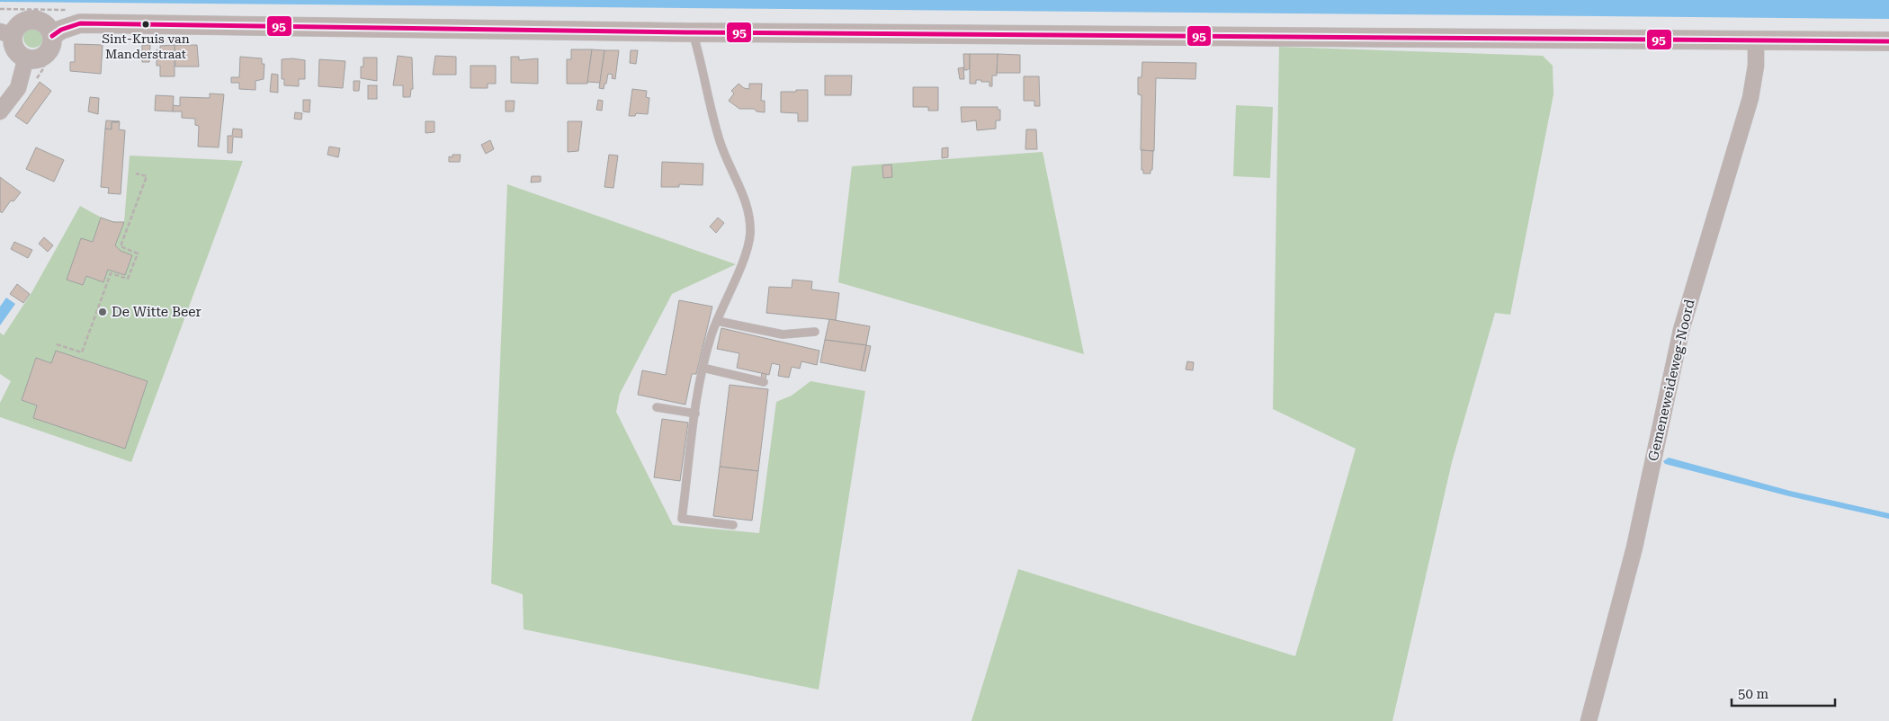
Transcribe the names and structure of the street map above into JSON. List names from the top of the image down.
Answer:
{
  "streets": {
    "street": ["Gemeneweideweg-Noord"]
  },
  "places": ["Sint-Kruis van Manderstraat", "De Witte Beer"],
  "lines": ["transit line 95"],
  "scale_bar": "50 m"
}
